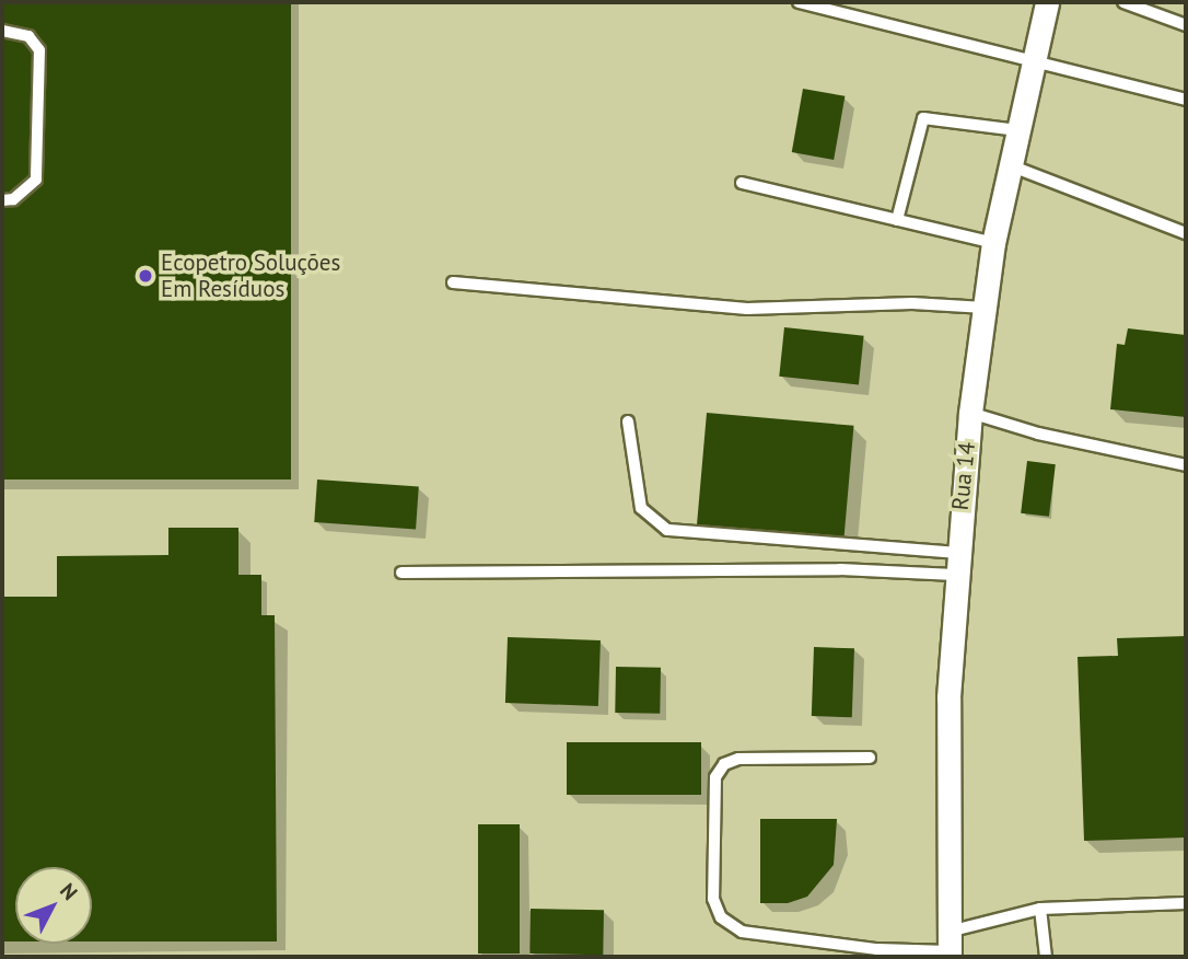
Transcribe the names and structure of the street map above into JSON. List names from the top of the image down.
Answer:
{
  "streets": {
    "street": ["Rua 14"]
  },
  "places": ["Ecopetro Soluções Em Resíduos"],
  "north": "top right"
}
